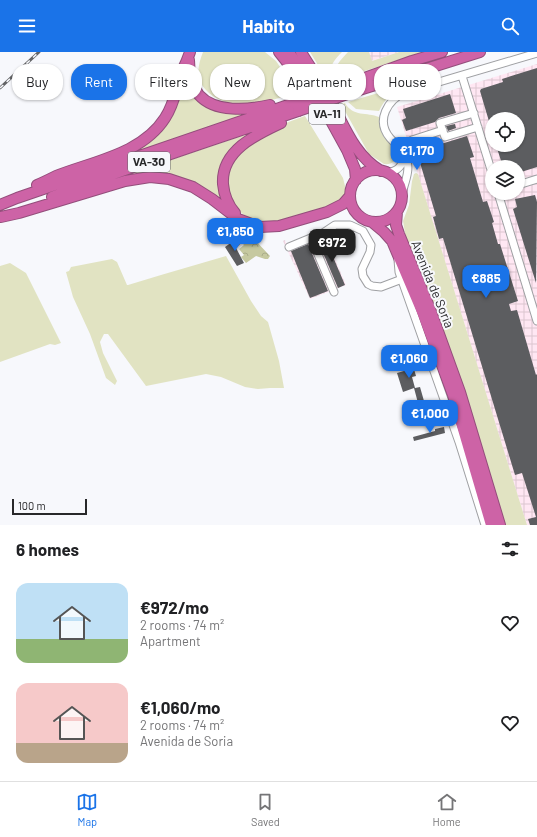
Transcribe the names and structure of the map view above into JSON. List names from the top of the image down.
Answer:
{
  "streets": {
    "highway": ["VA-11", "VA-30", "Avenida de Soria"]
  },
  "crossings": [
    ["VA-11", "Avenida de Soria"]
  ],
  "scale_bar": "100 m",
  "page": {
    "header": "Habito",
    "chip": [
      "Buy",
      "Rent",
      "Filters",
      "New",
      "Apartment",
      "House"
    ],
    "price": [
      "€1,170",
      "€1,850",
      "€972",
      "€885",
      "€1,060",
      "€1,000"
    ],
    "scale": "100 m",
    "heading": "6 homes",
    "list": [
      {
        "name": "€972/mo",
        "note": "2 rooms · 74 m² · Apartment"
      },
      {
        "name": "€1,060/mo",
        "note": "2 rooms · 74 m² · Avenida de Soria"
      }
    ],
    "tabs": ["Map", "Saved", "Home"]
  }
}
